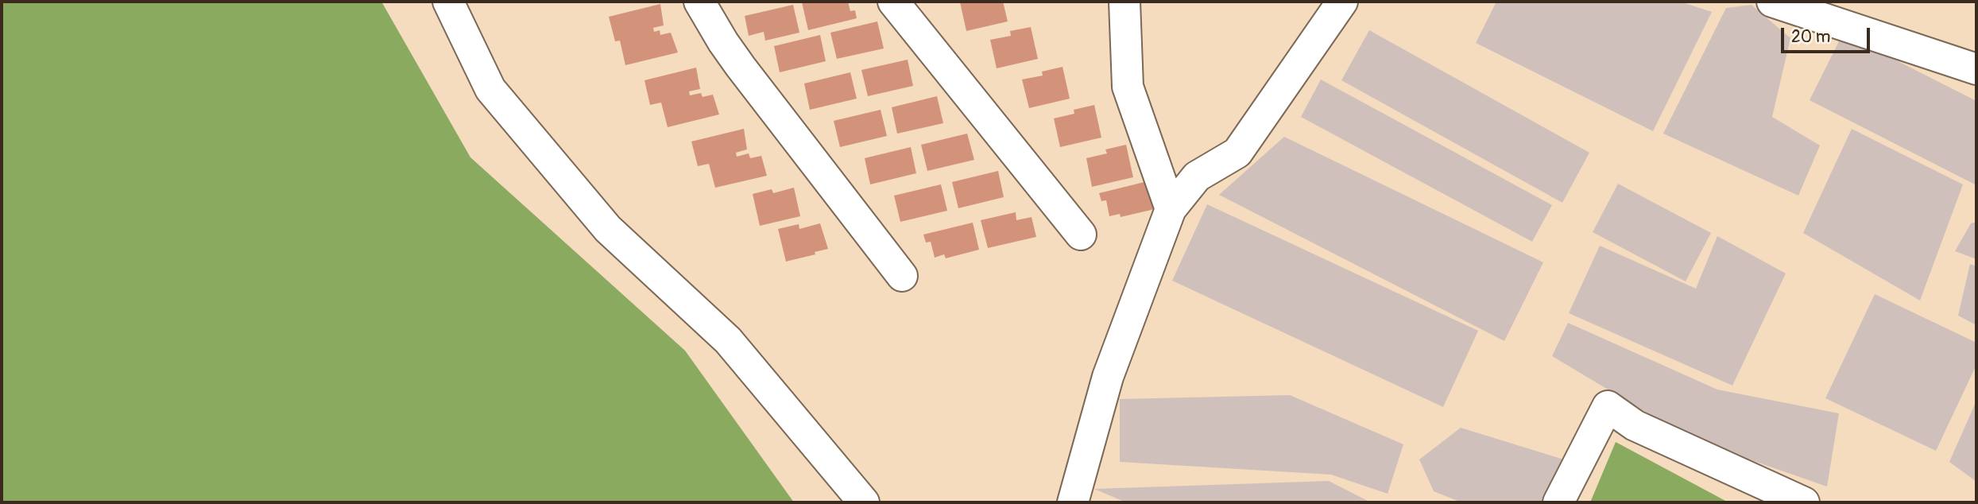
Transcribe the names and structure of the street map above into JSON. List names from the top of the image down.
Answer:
{
  "scale_bar": "20 m"
}
